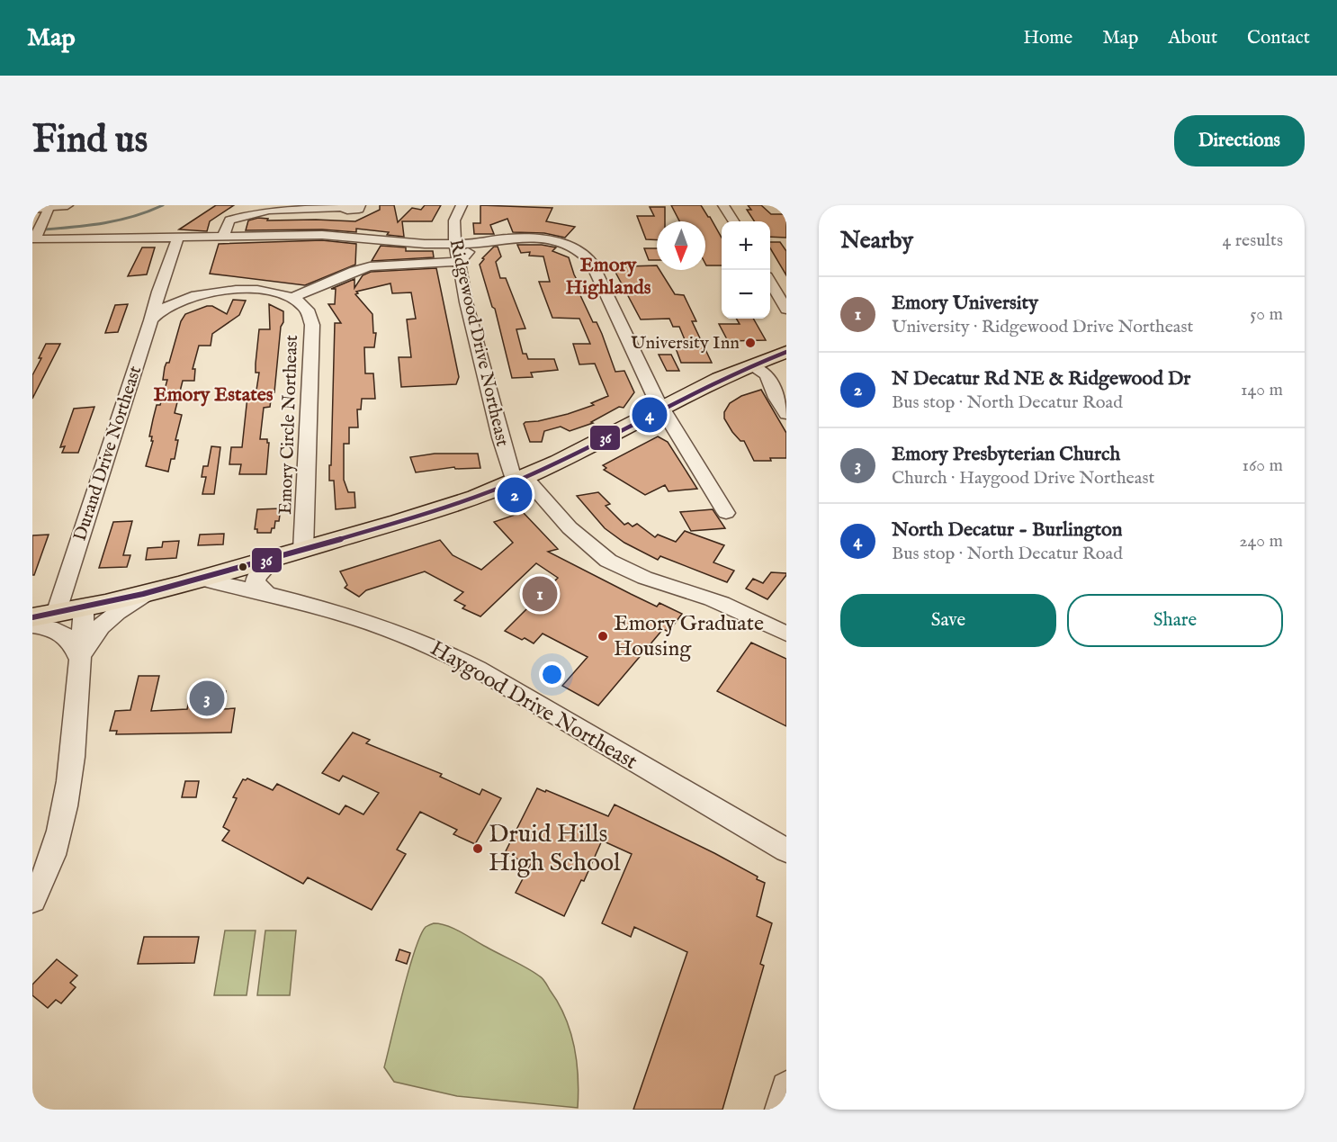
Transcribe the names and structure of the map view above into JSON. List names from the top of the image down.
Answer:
{
  "streets": {
    "street": [
      "Ridgewood Drive Northeast",
      "Emory Circle Northeast",
      "Durand Drive Northeast",
      "Haygood Drive Northeast"
    ]
  },
  "crossings": [
    ["Emory Circle Northeast", "Durand Drive Northeast"]
  ],
  "districts": ["Emory Highlands", "Emory Estates"],
  "places": ["University Inn", "Emory Graduate Housing", "Druid Hills High School"],
  "lines": ["transit line 36"],
  "north": "bottom",
  "page": {
    "header": "Map",
    "nav": [
      "Home",
      "Map",
      "About",
      "Contact"
    ],
    "buttons": [
      "Directions",
      ["Save", "Share"]
    ],
    "title": "Find us",
    "heading": ["Nearby", "4 results"],
    "map_buttons": ["+", "−"],
    "list": [
      {
        "mark": "1",
        "name": "Emory University",
        "note": "University · Ridgewood Drive Northeast",
        "value": "50 m"
      },
      {
        "mark": "2",
        "name": "N Decatur Rd NE & Ridgewood Dr",
        "note": "Bus stop · North Decatur Road",
        "value": "140 m"
      },
      {
        "mark": "3",
        "name": "Emory Presbyterian Church",
        "note": "Church · Haygood Drive Northeast",
        "value": "160 m"
      },
      {
        "mark": "4",
        "name": "North Decatur - Burlington",
        "note": "Bus stop · North Decatur Road",
        "value": "240 m"
      }
    ],
    "pins": [
      "4",
      "2",
      "1",
      "3"
    ]
  }
}
